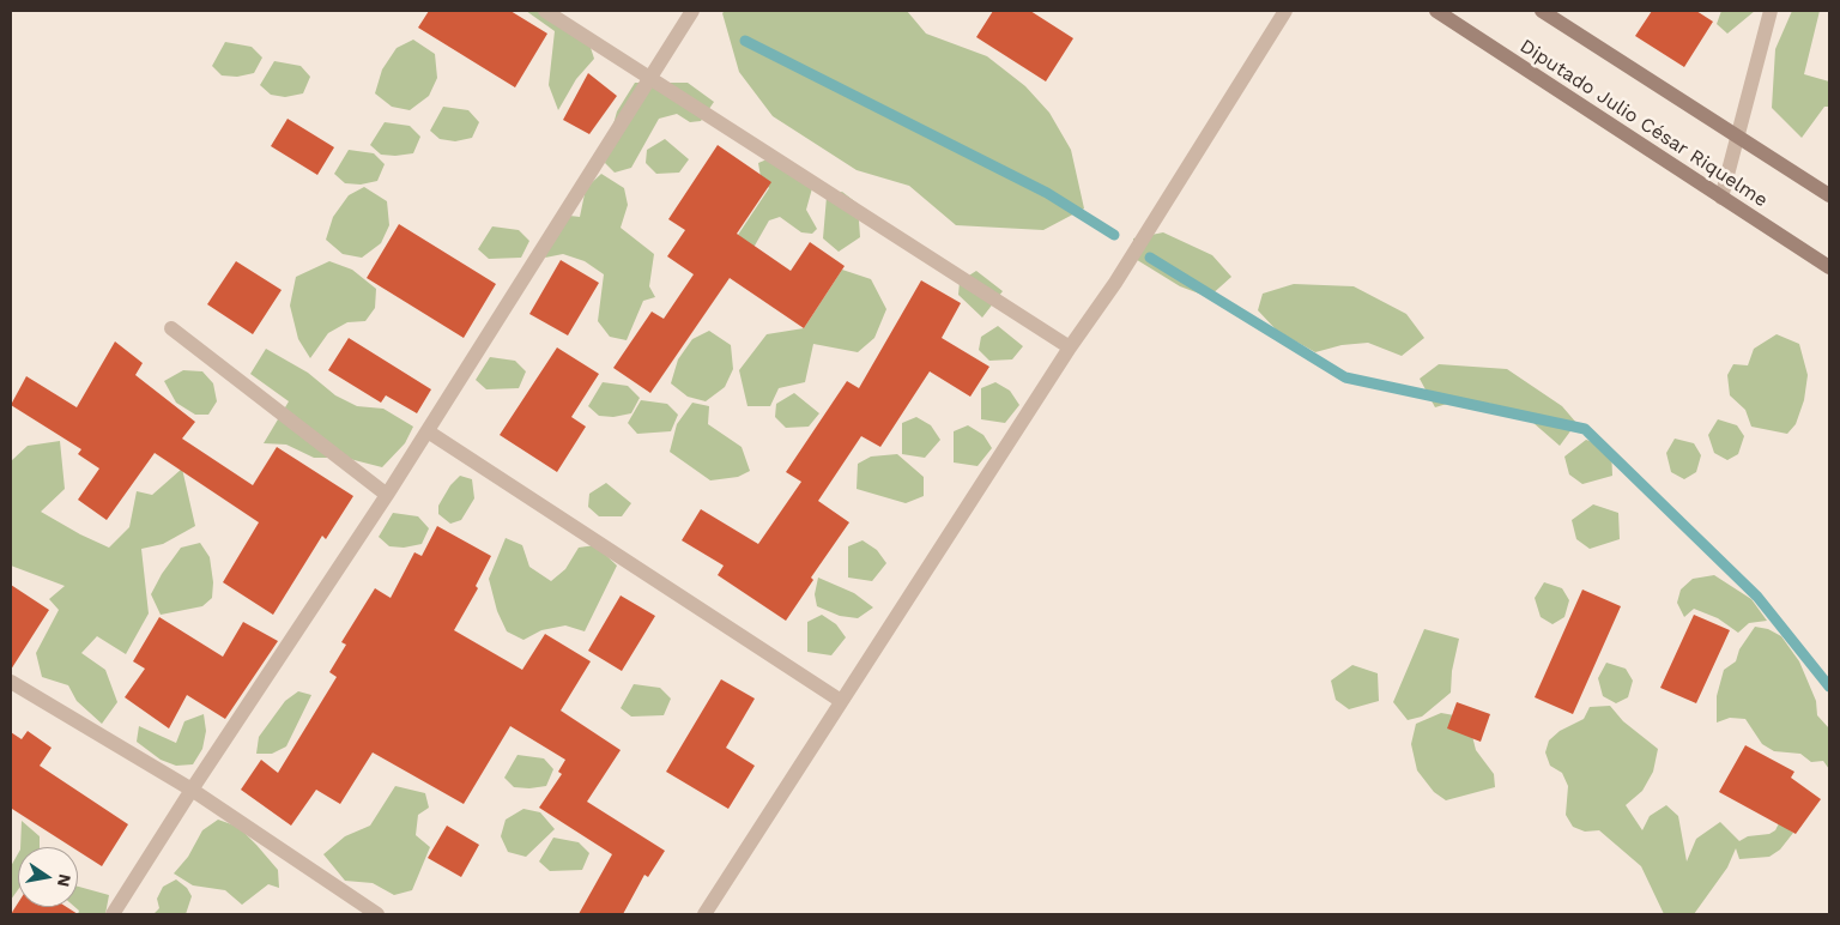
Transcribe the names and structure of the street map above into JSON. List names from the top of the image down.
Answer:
{
  "streets": {
    "street": ["Diputado Julio César Riquelme"]
  },
  "north": "right"
}
